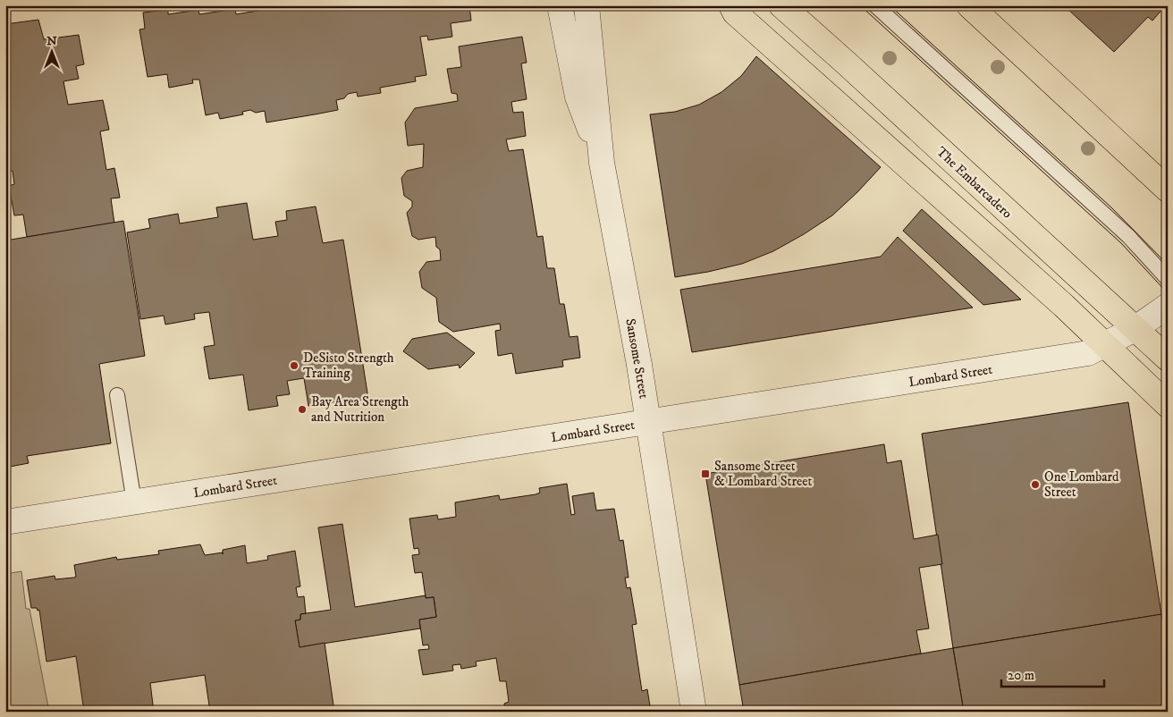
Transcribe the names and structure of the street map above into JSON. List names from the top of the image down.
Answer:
{
  "streets": {
    "main road": ["The Embarcadero"],
    "street": ["Sansome Street", "Lombard Street"]
  },
  "crossings": [
    ["The Embarcadero", "Lombard Street"],
    ["Sansome Street", "Lombard Street"]
  ],
  "places": {
    "other": ["DeSisto Strength Training", "Bay Area Strength and Nutrition", "One Lombard Street"],
    "transit": ["Sansome Street & Lombard Street"]
  },
  "scale_bar": "20 m",
  "north": "top"
}
